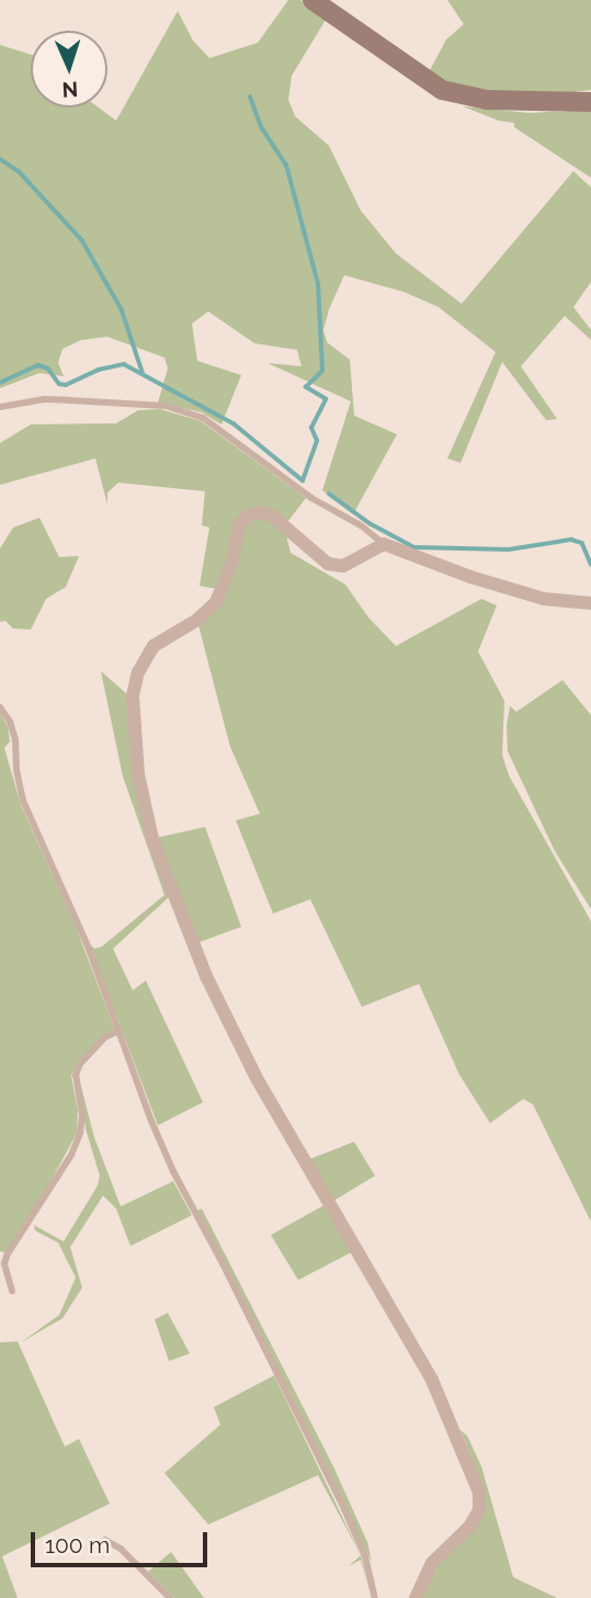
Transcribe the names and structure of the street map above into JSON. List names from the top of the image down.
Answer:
{
  "scale_bar": "100 m",
  "north": "bottom"
}
